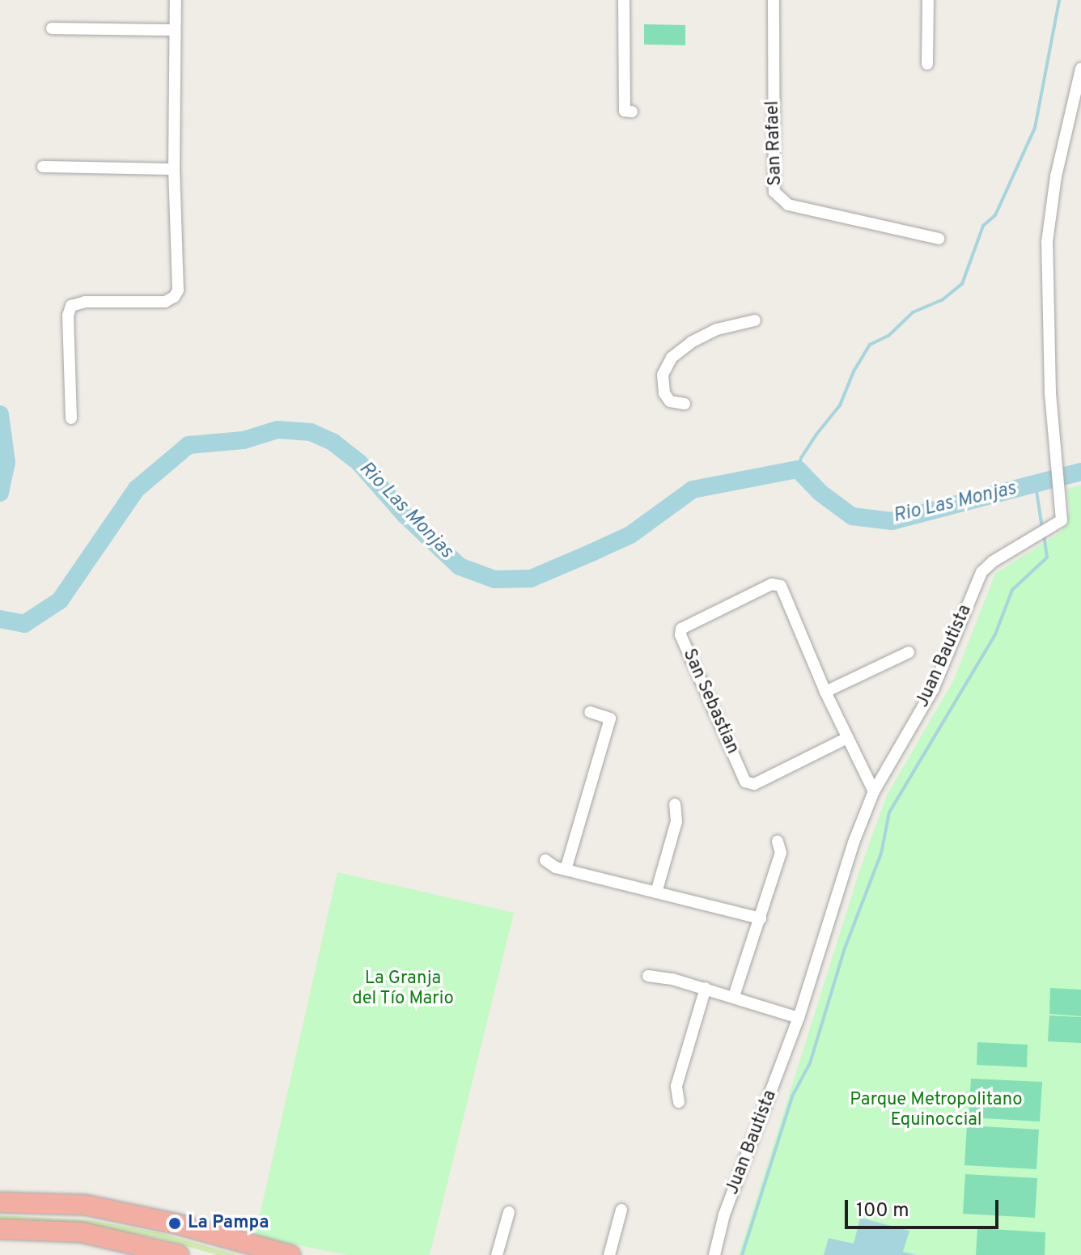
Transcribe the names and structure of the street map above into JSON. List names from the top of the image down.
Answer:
{
  "streets": {
    "street": ["San Rafael", "Juan Bautista", "San Sebastian"]
  },
  "crossings": [
    ["Juan Bautista", "San Sebastian"]
  ],
  "water": ["Rio Las Monjas"],
  "parks": ["La Granja del Tío Mario", "Parque Metropolitano Equinoccial"],
  "places": ["La Pampa"],
  "scale_bar": "100 m"
}
